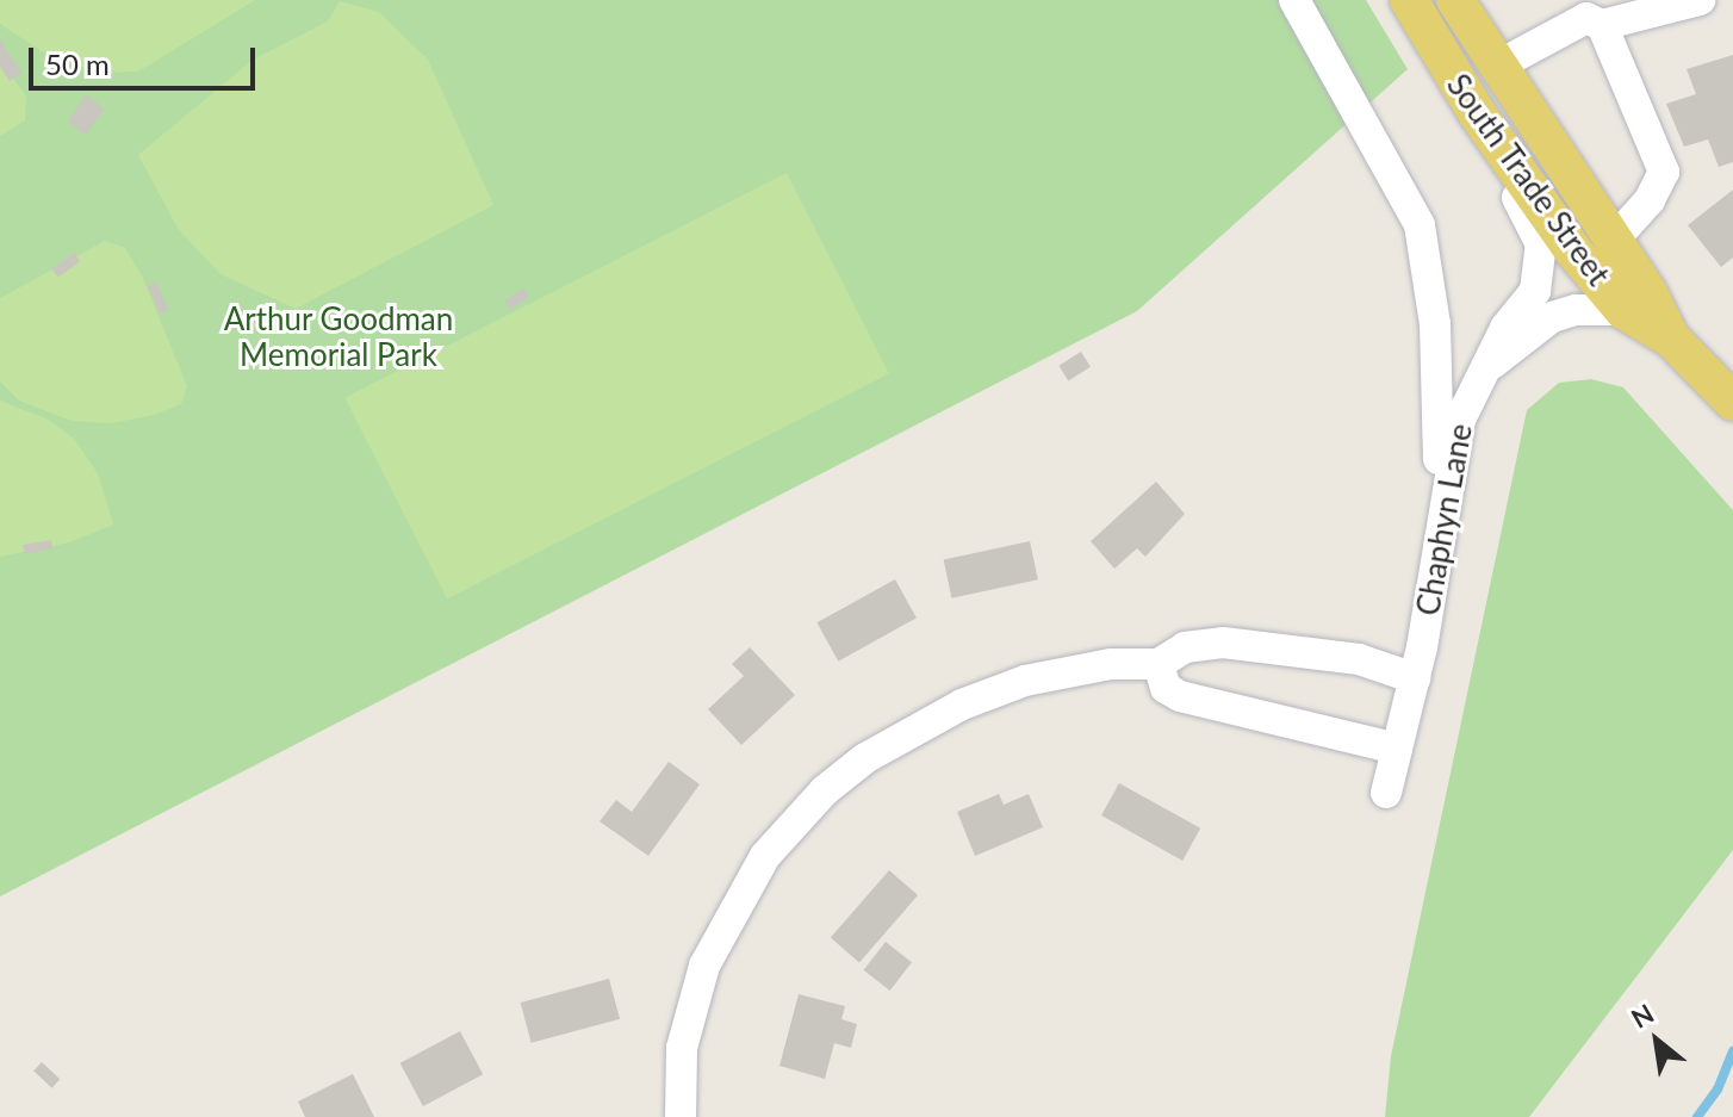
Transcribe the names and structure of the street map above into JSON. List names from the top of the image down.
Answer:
{
  "streets": {
    "main road": ["South Trade Street"],
    "street": ["Chaphyn Lane"]
  },
  "crossings": [
    ["South Trade Street", "Chaphyn Lane"]
  ],
  "parks": ["Arthur Goodman Memorial Park"],
  "scale_bar": "50 m",
  "north": "top left"
}
